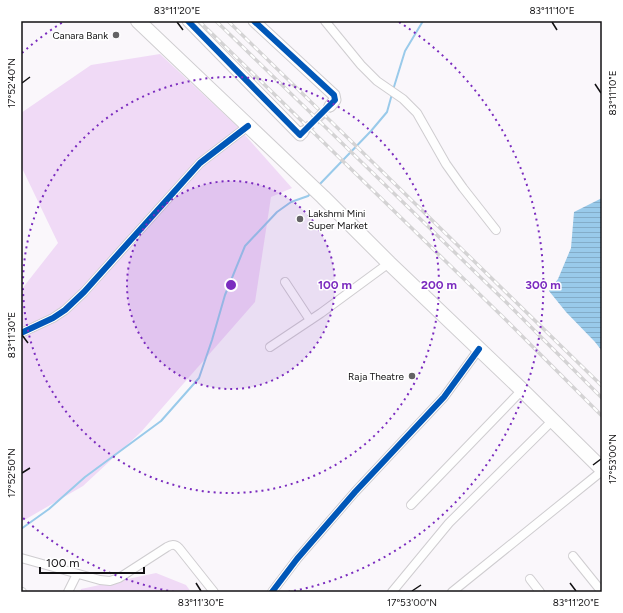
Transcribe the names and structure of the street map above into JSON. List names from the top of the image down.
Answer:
{
  "places": ["Canara Bank", "Lakshmi Mini Super Market", "Raja Theatre"],
  "scale_bar": "100 m",
  "coordinates": [
    "83°11'20\"E",
    "83°11'10\"E",
    "17°52'40\"N",
    "83°11'30\"E",
    "17°53'00\"N",
    "17°52'50\"N"
  ],
  "rings": ["100 m", "200 m", "300 m"]
}
